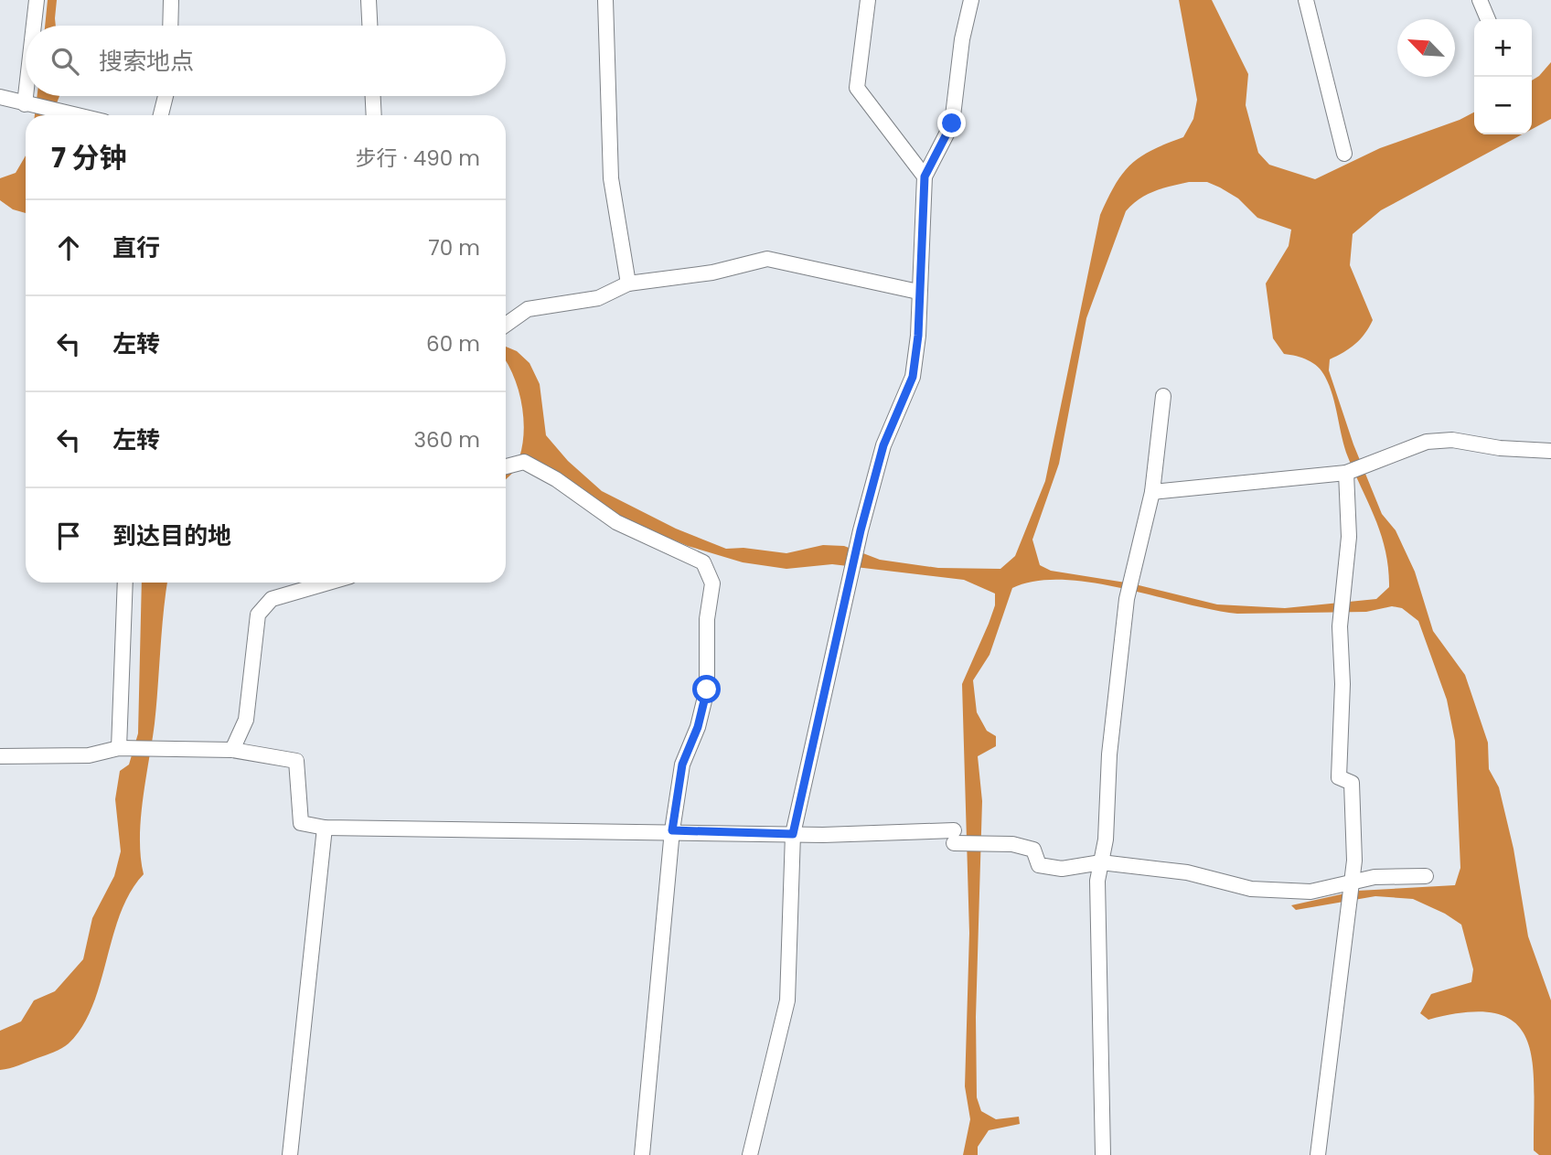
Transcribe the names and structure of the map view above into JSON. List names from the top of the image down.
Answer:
{
  "north": "top left",
  "page": {
    "map_buttons": ["+", "−"],
    "search": "搜索地点",
    "heading": ["7 分钟", "步行 · 490 m"],
    "list": [
      ["直行", "70 m"],
      ["左转", "60 m"],
      ["左转", "360 m"],
      "到达目的地"
    ]
  }
}
